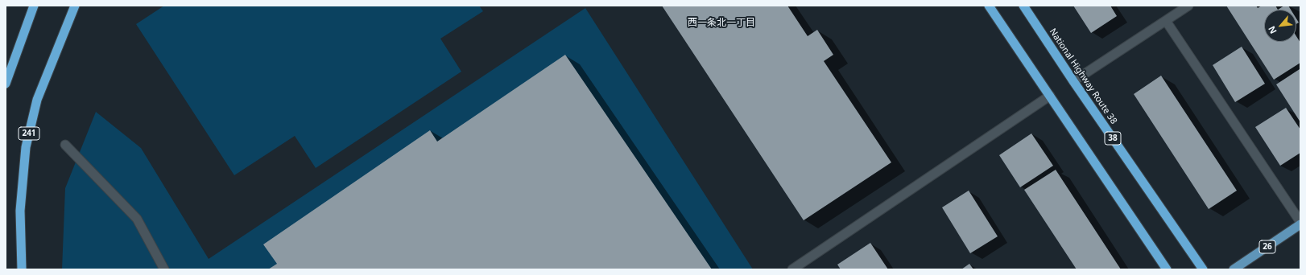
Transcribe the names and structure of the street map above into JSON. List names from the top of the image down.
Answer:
{
  "streets": {
    "highway": ["National Highway Route 38", "241", "38"],
    "main road": ["26"]
  },
  "districts": ["西一条北一丁目"],
  "north": "bottom left"
}
